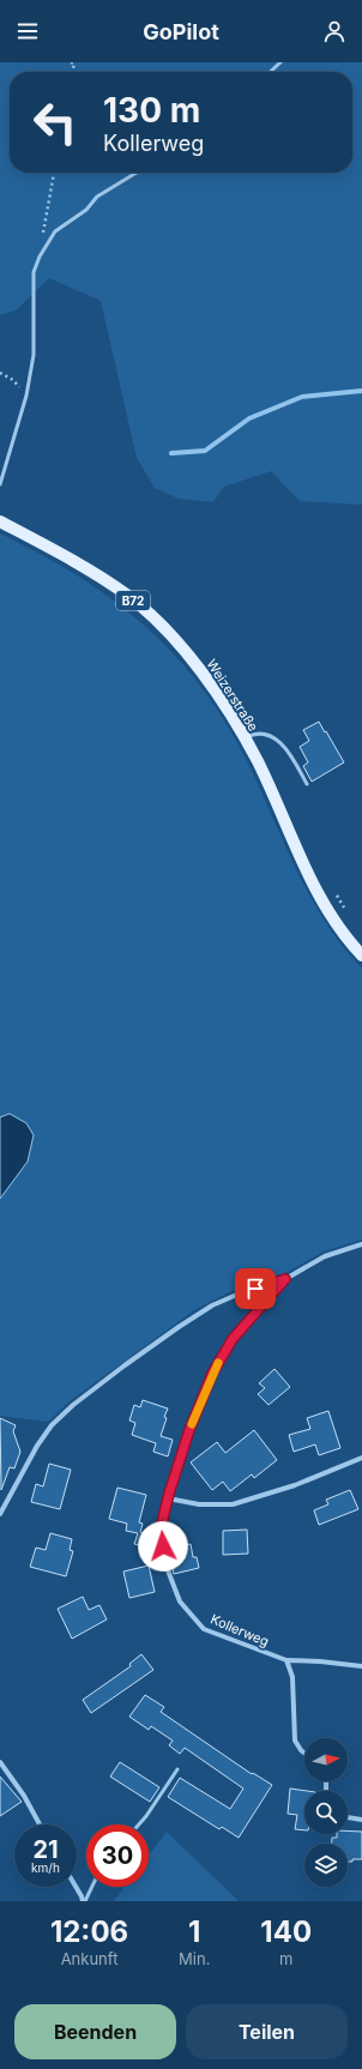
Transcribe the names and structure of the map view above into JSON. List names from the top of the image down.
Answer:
{
  "streets": {
    "main road": ["B72", "Weizerstraße"],
    "street": ["Kollerweg"]
  },
  "north": "right",
  "page": {
    "header": "GoPilot",
    "turn": ["130 m", "Kollerweg"],
    "speed": "21 km/h",
    "limit": "30",
    "eta": [
      "12:06",
      "Ankunft",
      "1",
      "Min.",
      "140",
      "m"
    ],
    "buttons": ["Beenden", "Teilen"]
  }
}
